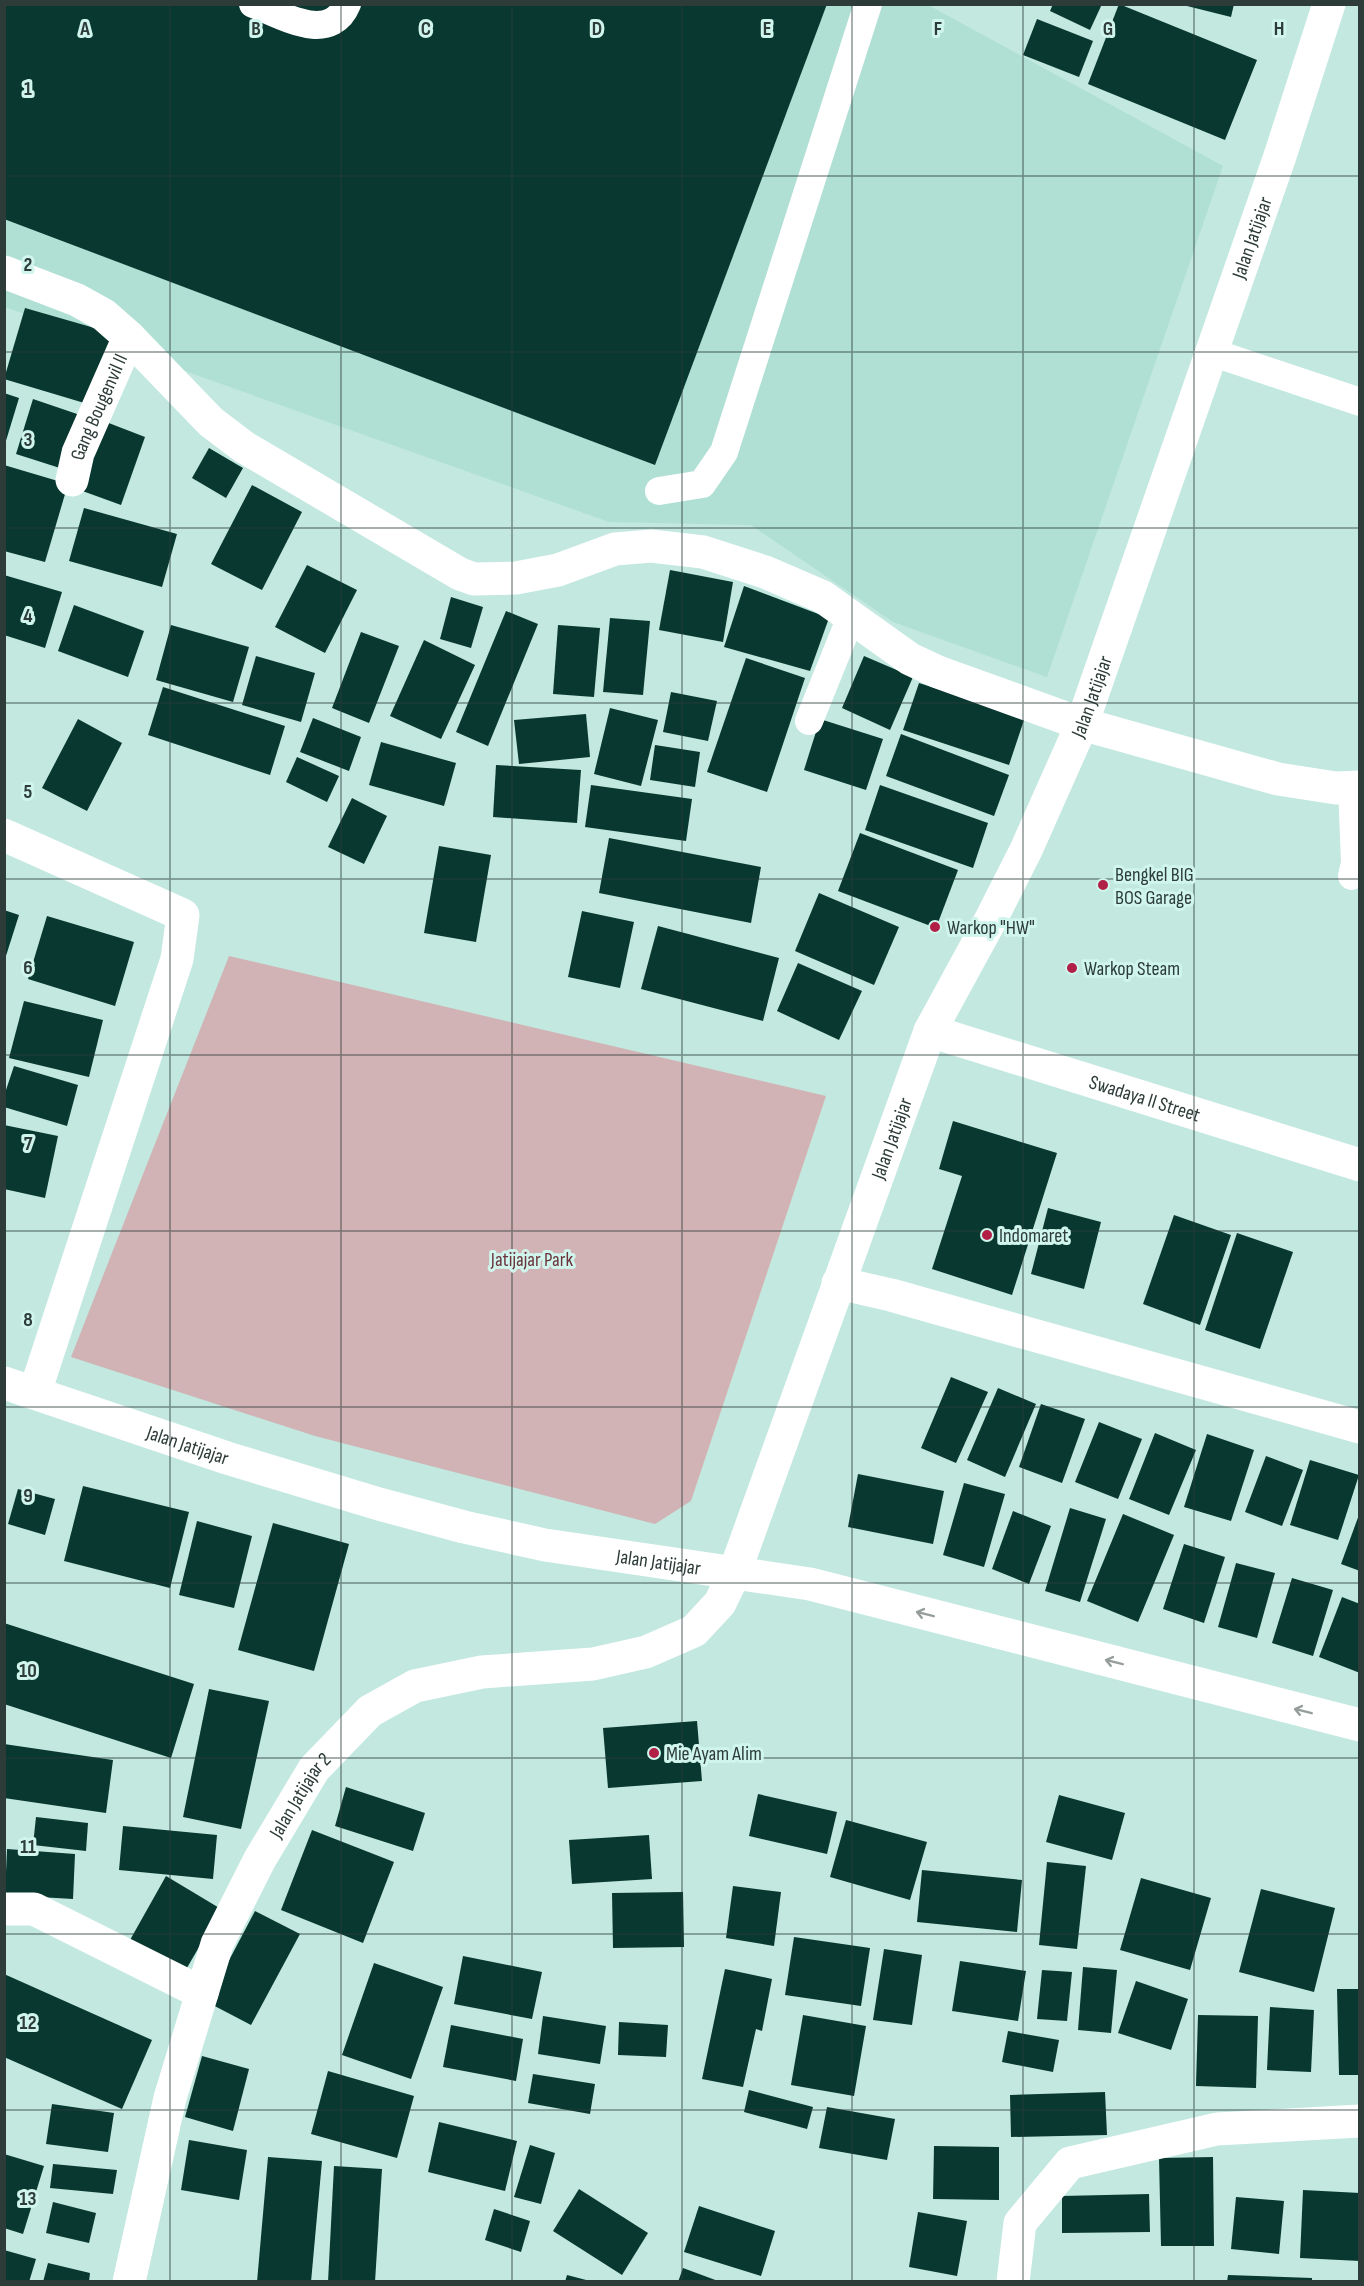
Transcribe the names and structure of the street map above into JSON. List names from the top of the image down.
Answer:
{
  "streets": {
    "street": [
      "Jalan Jatijajar",
      "Gang Bougenvil II",
      "Swadaya II Street",
      "Jalan Jatijajar 2"
    ]
  },
  "crossings": [
    ["Jalan Jatijajar", "Swadaya II Street"],
    ["Jalan Jatijajar", "Jalan Jatijajar 2"]
  ],
  "parks": ["Jatijajar Park"],
  "places": [
    "Bengkel BIG BOS Garage",
    "Warkop \"HW\"",
    "Warkop Steam",
    "Indomaret",
    "Mie Ayam Alim"
  ],
  "grid": {
    "columns": [
      "A",
      "B",
      "C",
      "D",
      "E",
      "F",
      "G",
      "H"
    ],
    "rows": [
      "1",
      "2",
      "3",
      "4",
      "5",
      "6",
      "7",
      "8",
      "9",
      "10",
      "11",
      "12",
      "13"
    ]
  }
}
